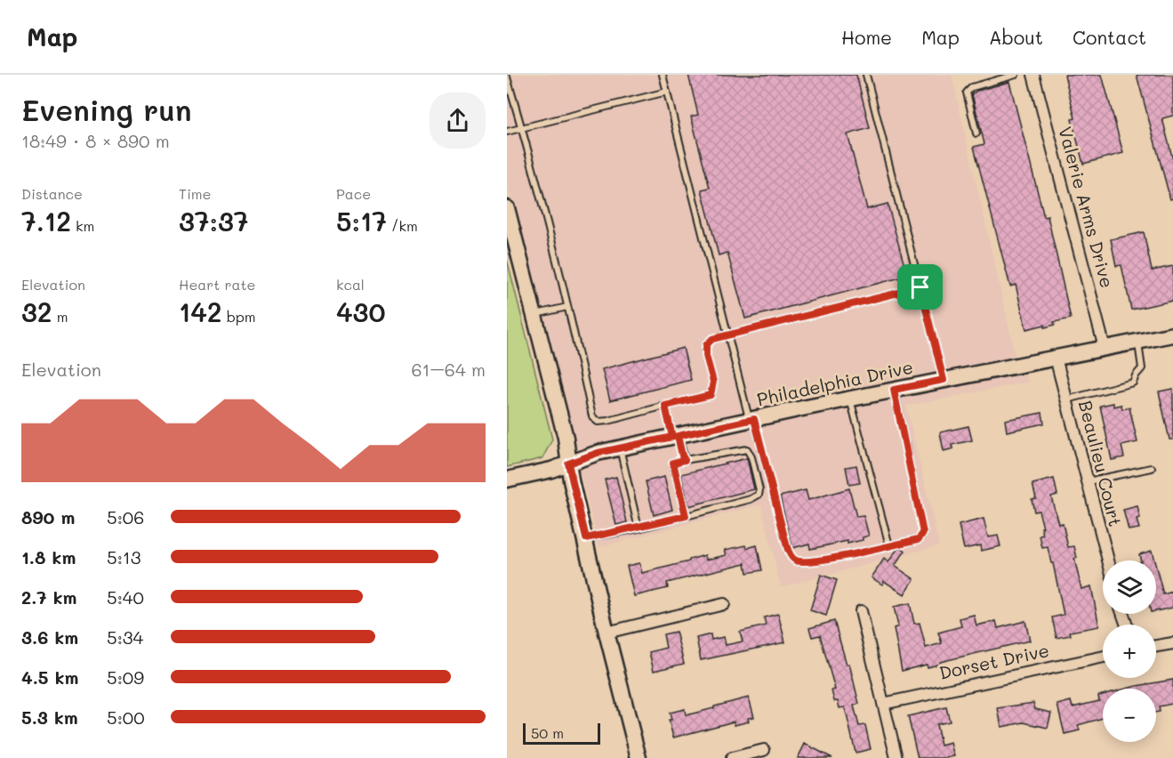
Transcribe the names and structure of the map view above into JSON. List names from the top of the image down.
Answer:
{
  "streets": {
    "main road": ["Philadelphia Drive"],
    "street": ["Valerie Arms Drive", "Beaulieu Court", "Dorset Drive"]
  },
  "crossings": [
    ["Valerie Arms Drive", "Philadelphia Drive"],
    ["Philadelphia Drive", "Beaulieu Court"]
  ],
  "scale_bar": "50 m",
  "page": {
    "header": "Map",
    "nav": [
      "Home",
      "Map",
      "About",
      "Contact"
    ],
    "heading": ["Evening run", "18:49 · 8 × 890 m"],
    "stats": [
      ["Distance", "7.12 km"],
      ["Time", "37:37"],
      ["Pace", "5:17 /km"],
      ["Elevation", "32 m"],
      ["Heart rate", "142 bpm"],
      ["kcal", "430"]
    ],
    "chart": ["Elevation", "61–64 m"],
    "list": [
      {
        "name": "890 m",
        "note": "5:06"
      },
      {
        "name": "1.8 km",
        "note": "5:13"
      },
      {
        "name": "2.7 km",
        "note": "5:40"
      },
      {
        "name": "3.6 km",
        "note": "5:34"
      },
      {
        "name": "4.5 km",
        "note": "5:09"
      },
      {
        "name": "5.3 km",
        "note": "5:00"
      }
    ],
    "map_buttons": ["+", "−"],
    "scale": "50 m"
  }
}
